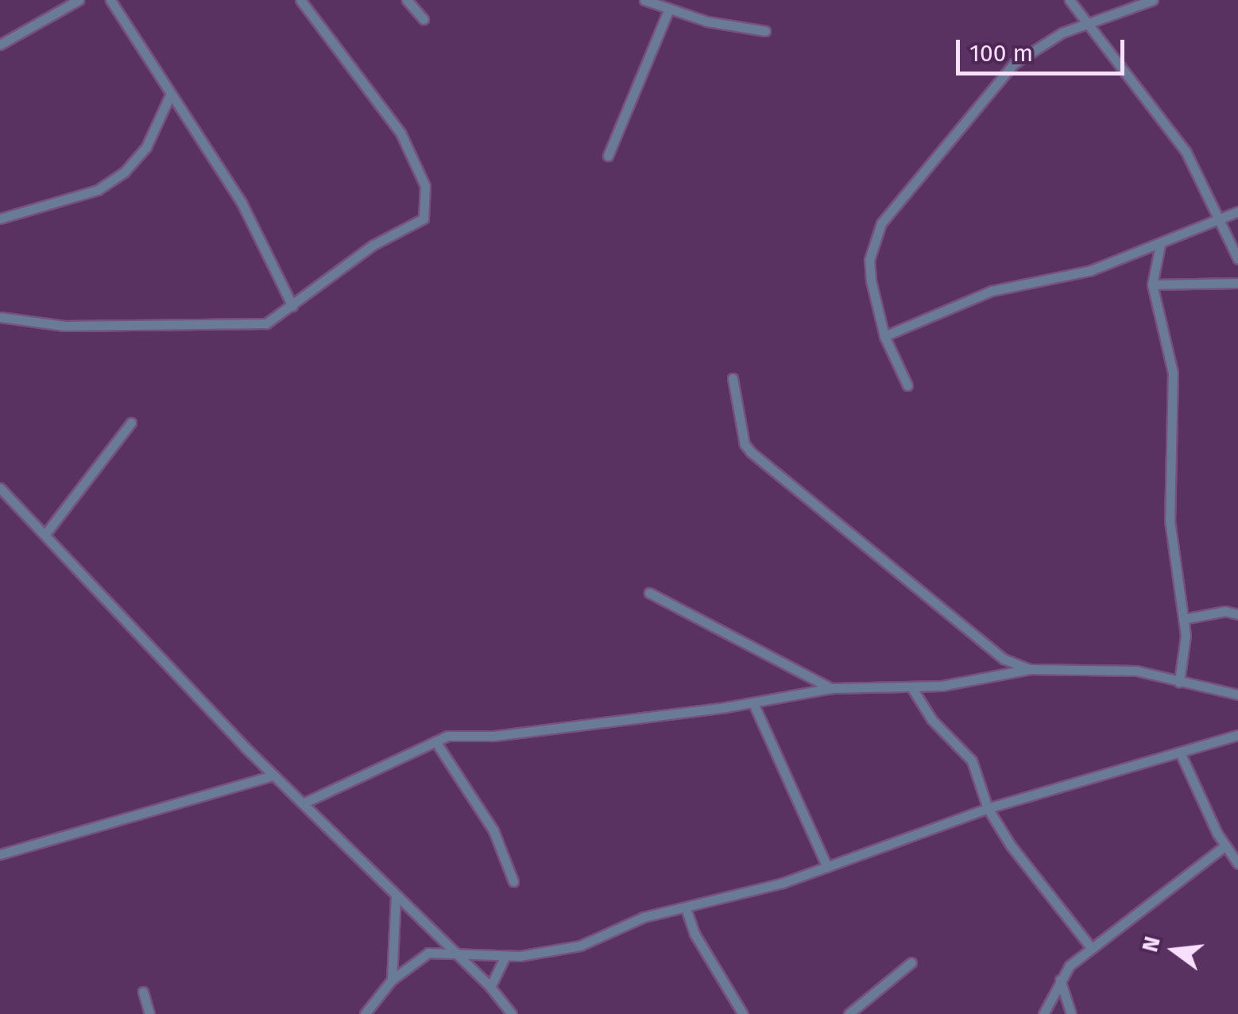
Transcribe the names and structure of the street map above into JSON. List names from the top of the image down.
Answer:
{
  "scale_bar": "100 m",
  "north": "left"
}
